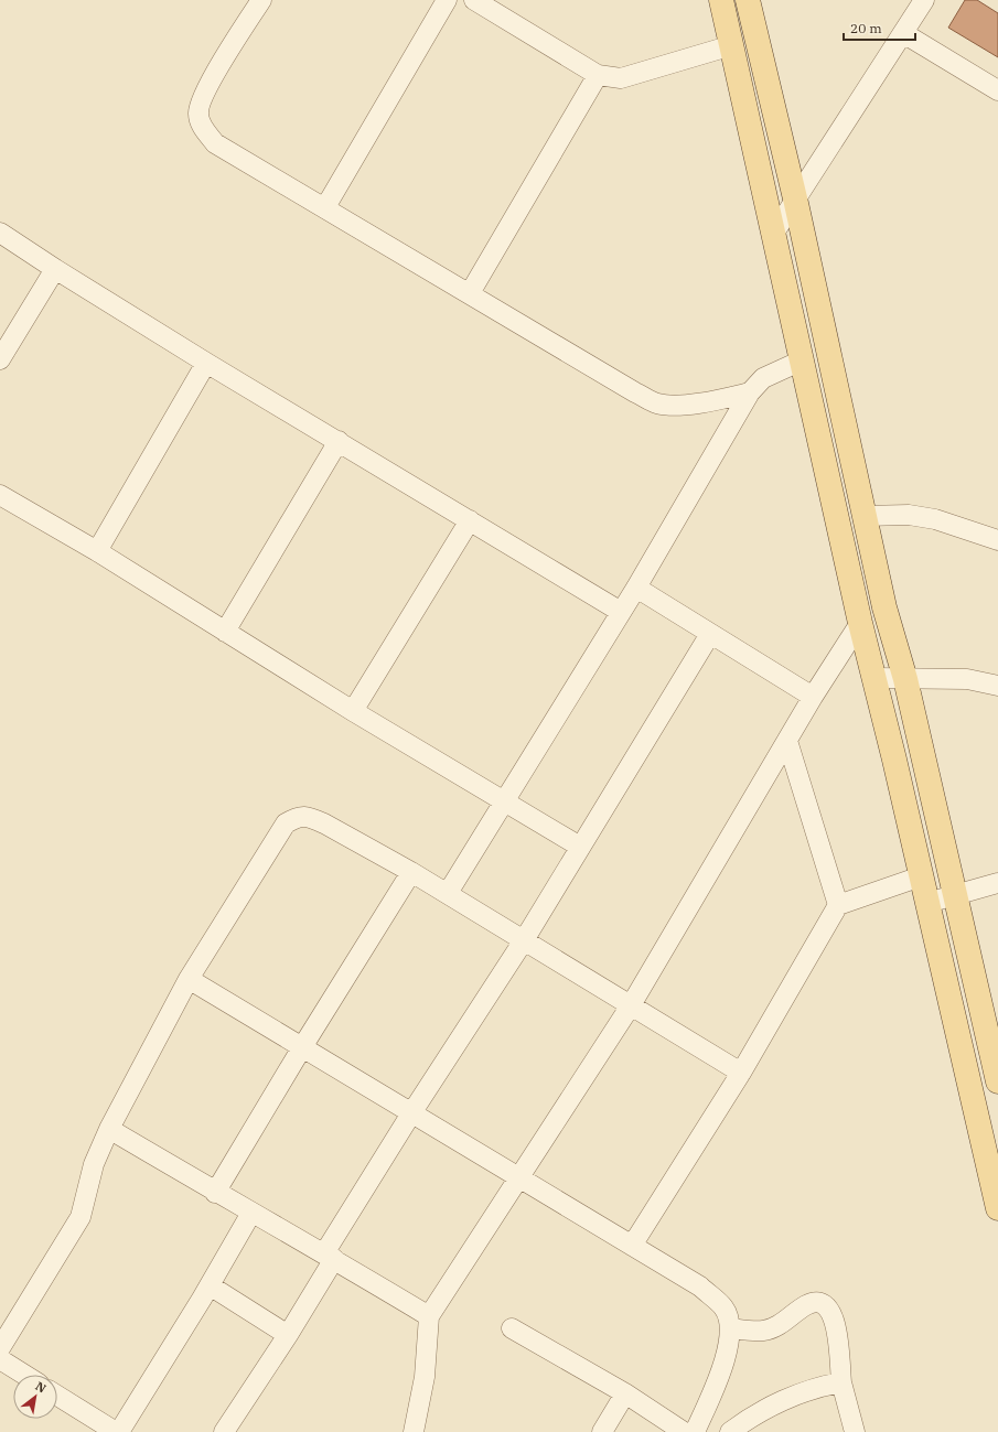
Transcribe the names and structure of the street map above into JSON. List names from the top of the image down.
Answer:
{
  "scale_bar": "20 m",
  "north": "top right"
}
